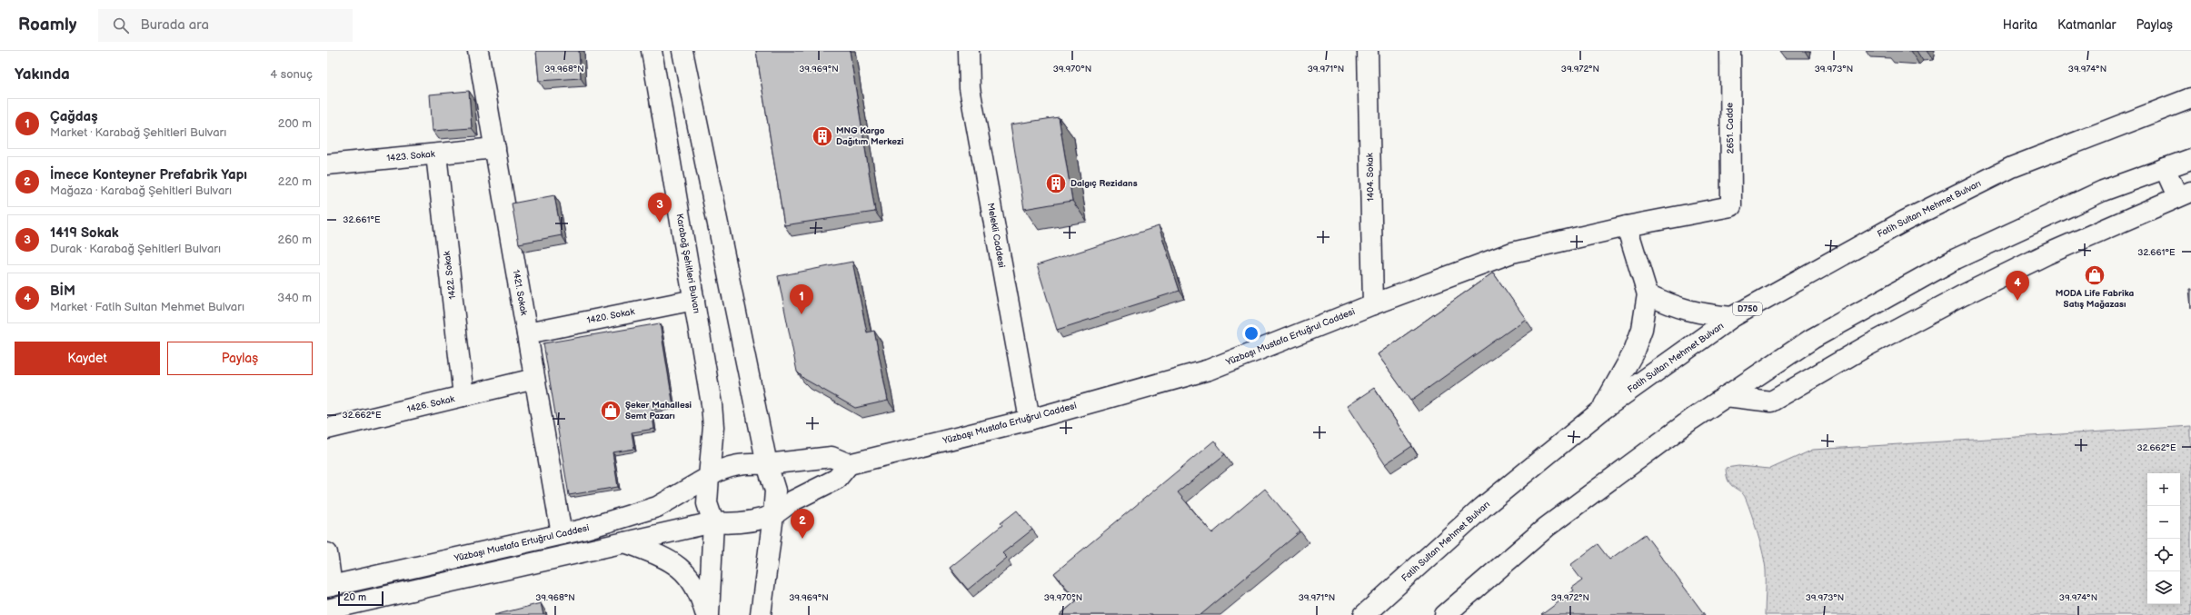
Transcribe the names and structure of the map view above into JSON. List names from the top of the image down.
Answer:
{
  "streets": {
    "main road": [
      "2651. Cadde",
      "1423. Sokak",
      "1404. Sokak",
      "Fatih Sultan Mehmet Bulvarı",
      "Melekli Caddesi",
      "Karabağ Şehitleri Bulvarı",
      "1422. Sokak",
      "1421. Sokak",
      "D750",
      "1420. Sokak",
      "Yüzbaşı Mustafa Ertuğrul Caddesi",
      "1426. Sokak"
    ]
  },
  "crossings": [
    ["2651. Cadde", "Yüzbaşı Mustafa Ertuğrul Caddesi"],
    ["1423. Sokak", "1422. Sokak"],
    ["1423. Sokak", "1421. Sokak"],
    ["1404. Sokak", "Yüzbaşı Mustafa Ertuğrul Caddesi"],
    ["Melekli Caddesi", "Yüzbaşı Mustafa Ertuğrul Caddesi"],
    ["Karabağ Şehitleri Bulvarı", "1420. Sokak"],
    ["Karabağ Şehitleri Bulvarı", "Yüzbaşı Mustafa Ertuğrul Caddesi"],
    ["1422. Sokak", "1426. Sokak"],
    ["1421. Sokak", "1420. Sokak"],
    ["1421. Sokak", "Yüzbaşı Mustafa Ertuğrul Caddesi"],
    ["1421. Sokak", "1426. Sokak"]
  ],
  "places": {
    "building": ["MNG Kargo Dağıtım Merkezi", "Dalgıç Rezidans"],
    "shop": ["MODA Life Fabrika Satış Mağazası", "Şeker Mahallesi Semt Pazarı"]
  },
  "scale_bar": "20 m",
  "page": {
    "header": "Roamly",
    "search": "Burada ara",
    "nav": ["Harita", "Katmanlar", "Paylaş"],
    "heading": ["Yakında", "4 sonuç"],
    "list": [
      {
        "mark": "1",
        "name": "Çağdaş",
        "note": "Market · Karabağ Şehitleri Bulvarı",
        "value": "200 m"
      },
      {
        "mark": "2",
        "name": "İmece Konteyner Prefabrik Yapı",
        "note": "Mağaza · Karabağ Şehitleri Bulvarı",
        "value": "220 m"
      },
      {
        "mark": "3",
        "name": "1419 Sokak",
        "note": "Durak · Karabağ Şehitleri Bulvarı",
        "value": "260 m"
      },
      {
        "mark": "4",
        "name": "BİM",
        "note": "Market · Fatih Sultan Mehmet Bulvarı",
        "value": "340 m"
      }
    ],
    "pins": [
      "3",
      "4",
      "1",
      "2"
    ],
    "buttons": ["Kaydet", "Paylaş"],
    "map_buttons": ["+", "−"],
    "scale": "20 m"
  },
  "coordinates": [
    "39.968°N",
    "39.969°N",
    "39.970°N",
    "39.971°N",
    "39.972°N",
    "39.973°N",
    "39.974°N",
    "32.661°E",
    "32.662°E"
  ]
}
